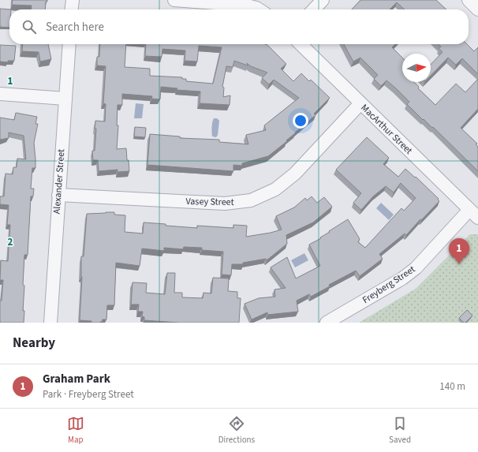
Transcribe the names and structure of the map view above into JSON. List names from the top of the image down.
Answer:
{
  "streets": {
    "street": [
      "MacArthur Street",
      "Alexander Street",
      "Vasey Street",
      "Freyberg Street"
    ]
  },
  "crossings": [
    ["MacArthur Street", "Vasey Street"],
    ["MacArthur Street", "Freyberg Street"],
    ["Alexander Street", "Vasey Street"]
  ],
  "north": "right",
  "page": {
    "search": "Search here",
    "pins": "1",
    "heading": "Nearby",
    "list": [
      {
        "mark": "1",
        "name": "Graham Park",
        "note": "Park · Freyberg Street",
        "value": "140 m"
      }
    ],
    "nav": ["Map", "Directions", "Saved"]
  },
  "grid": {
    "rows": ["1", "2"]
  }
}
